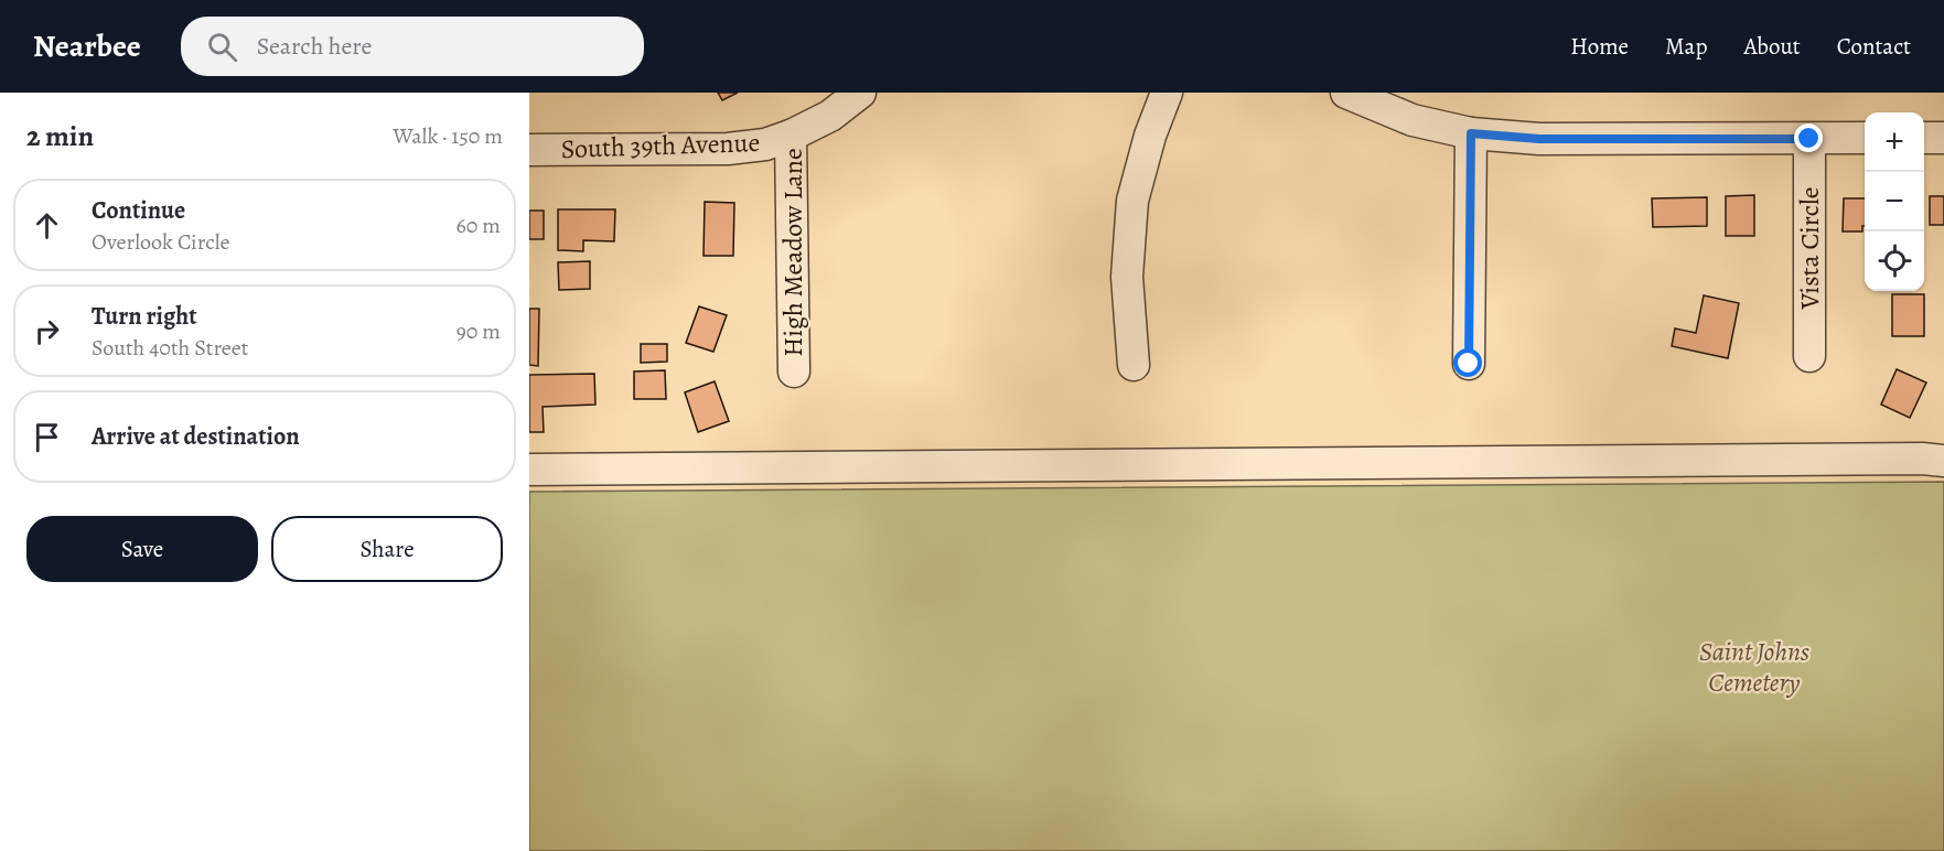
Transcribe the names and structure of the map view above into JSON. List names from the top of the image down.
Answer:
{
  "streets": {
    "street": ["South 39th Avenue", "Vista Circle", "High Meadow Lane"]
  },
  "crossings": [
    ["South 39th Avenue", "High Meadow Lane"]
  ],
  "parks": ["Saint Johns Cemetery"],
  "page": {
    "header": "Nearbee",
    "search": "Search here",
    "nav": [
      "Home",
      "Map",
      "About",
      "Contact"
    ],
    "heading": ["2 min", "Walk · 150 m"],
    "map_buttons": ["+", "−"],
    "list": [
      ["Continue", "Overlook Circle", "60 m"],
      ["Turn right", "South 40th Street", "90 m"],
      "Arrive at destination"
    ],
    "buttons": ["Save", "Share"]
  }
}
